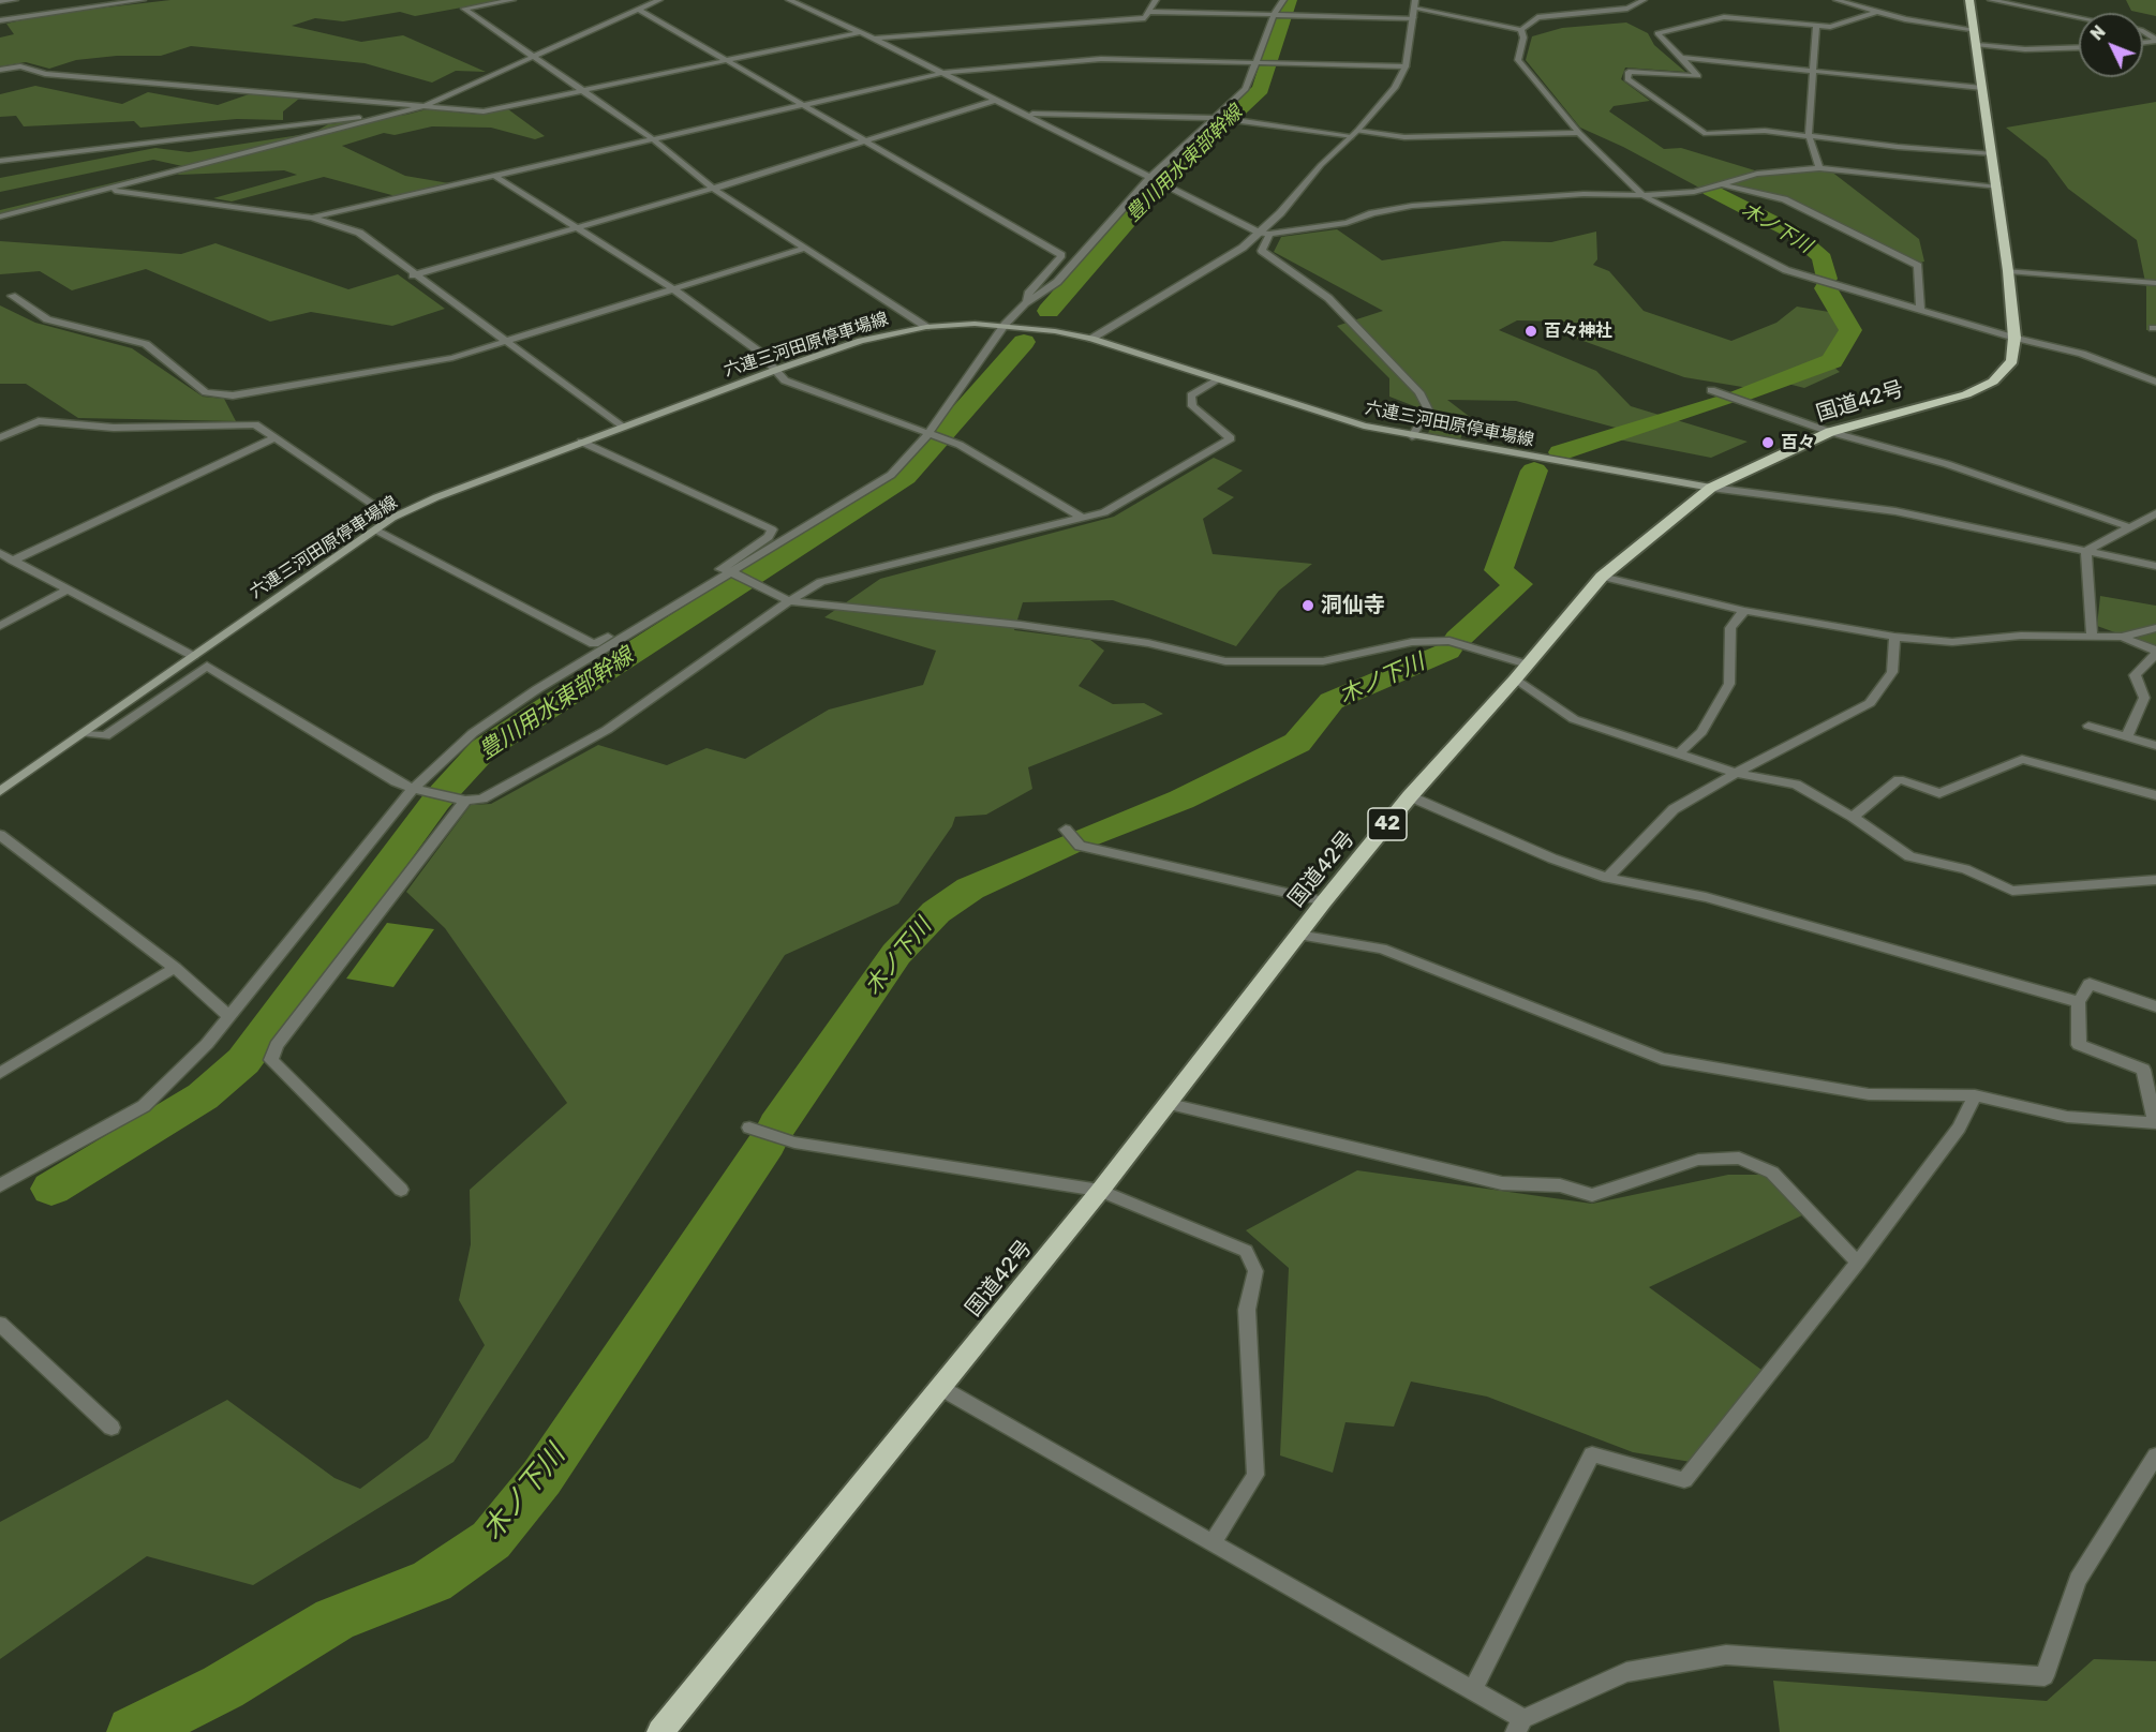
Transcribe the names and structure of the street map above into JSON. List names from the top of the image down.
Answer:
{
  "streets": {
    "highway": ["国道42号", "42"],
    "main road": ["六連三河田原停車場線"]
  },
  "crossings": [
    ["六連三河田原停車場線", "国道42号"]
  ],
  "water": ["豊川用水東部幹線", "木ノ下川"],
  "places": ["百々神社", "百々", "洞仙寺"],
  "north": "top left"
}
